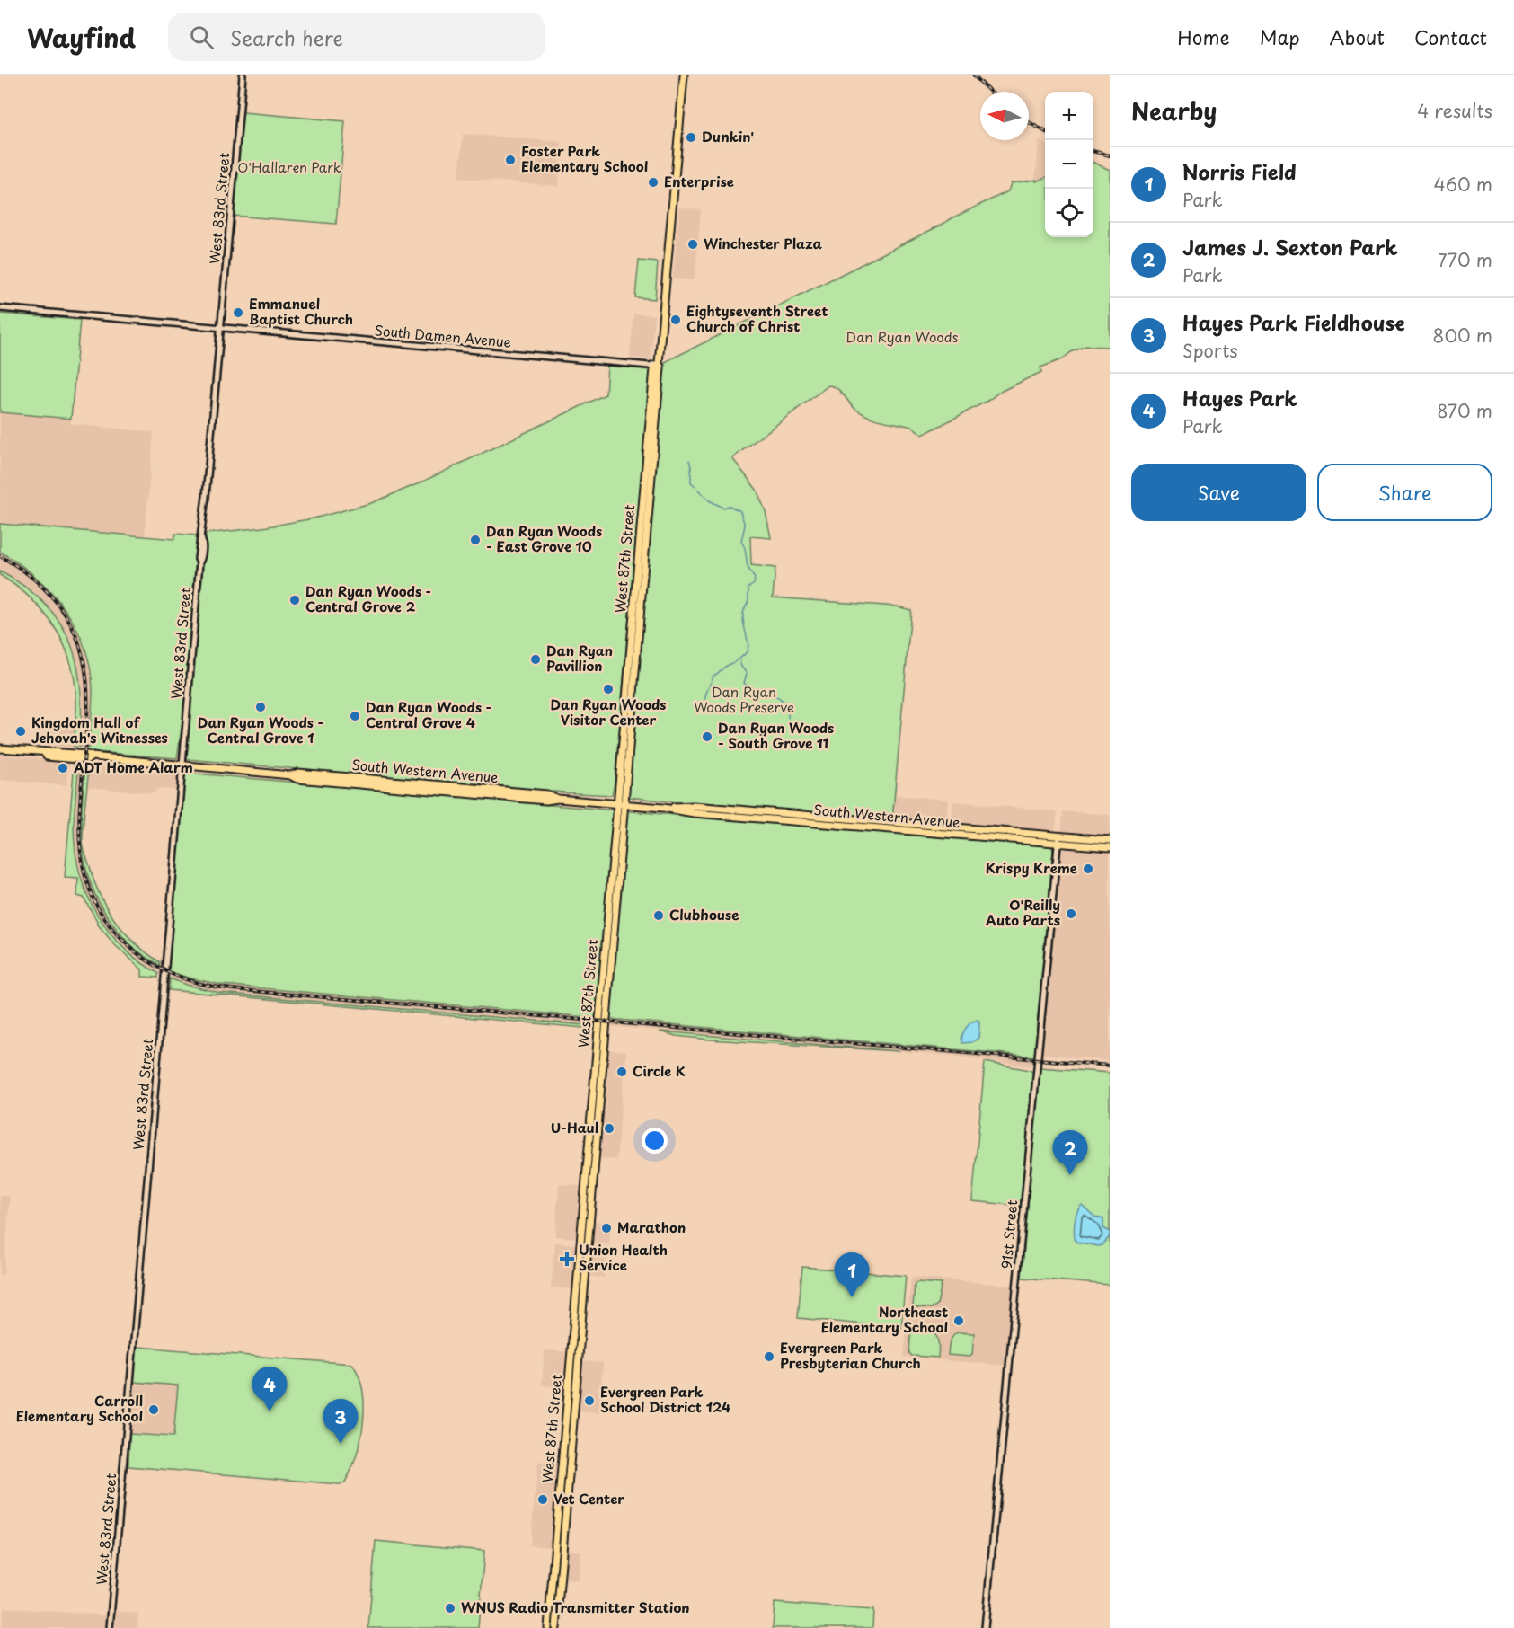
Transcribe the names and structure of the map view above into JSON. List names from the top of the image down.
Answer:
{
  "streets": {
    "main road": ["West 87th Street", "South Western Avenue"],
    "street": ["West 83rd Street", "South Damen Avenue", "91st Street"]
  },
  "crossings": [
    ["West 83rd Street", "South Damen Avenue"],
    ["West 83rd Street", "South Western Avenue"],
    ["South Damen Avenue", "West 87th Street"],
    ["West 87th Street", "South Western Avenue"],
    ["South Western Avenue", "91st Street"]
  ],
  "parks": ["O'Hallaren Park", "Dan Ryan Woods", "Dan Ryan Woods Preserve"],
  "places": {
    "other": [
      "Dunkin'",
      "Foster Park Elementary School",
      "Enterprise",
      "Winchester Plaza",
      "Emmanuel Baptist Church",
      "Eightyseventh Street Church of Christ",
      "Dan Ryan Woods - East Grove 10",
      "Dan Ryan Woods - Central Grove 2",
      "Dan Ryan Pavillion",
      "Dan Ryan Woods Visitor Center",
      "Dan Ryan Woods - Central Grove 1",
      "Dan Ryan Woods - Central Grove 4",
      "Kingdom Hall of Jehovah's Witnesses",
      "Dan Ryan Woods - South Grove 11",
      "ADT Home Alarm",
      "Krispy Kreme",
      "O'Reilly Auto Parts",
      "Clubhouse",
      "Circle K",
      "U-Haul",
      "Marathon",
      "Northeast Elementary School",
      "Evergreen Park Presbyterian Church",
      "Evergreen Park School District 124",
      "Carroll Elementary School",
      "Vet Center",
      "WNUS Radio Transmitter Station"
    ],
    "health": ["Union Health Service"]
  },
  "north": "left",
  "page": {
    "header": "Wayfind",
    "search": "Search here",
    "nav": [
      "Home",
      "Map",
      "About",
      "Contact"
    ],
    "heading": ["Nearby", "4 results"],
    "map_buttons": ["+", "−"],
    "list": [
      {
        "mark": "1",
        "name": "Norris Field",
        "note": "Park",
        "value": "460 m"
      },
      {
        "mark": "2",
        "name": "James J. Sexton Park",
        "note": "Park",
        "value": "770 m"
      },
      {
        "mark": "3",
        "name": "Hayes Park Fieldhouse",
        "note": "Sports",
        "value": "800 m"
      },
      {
        "mark": "4",
        "name": "Hayes Park",
        "note": "Park",
        "value": "870 m"
      }
    ],
    "buttons": ["Save", "Share"],
    "pins": [
      "2",
      "1",
      "4",
      "3"
    ]
  }
}
